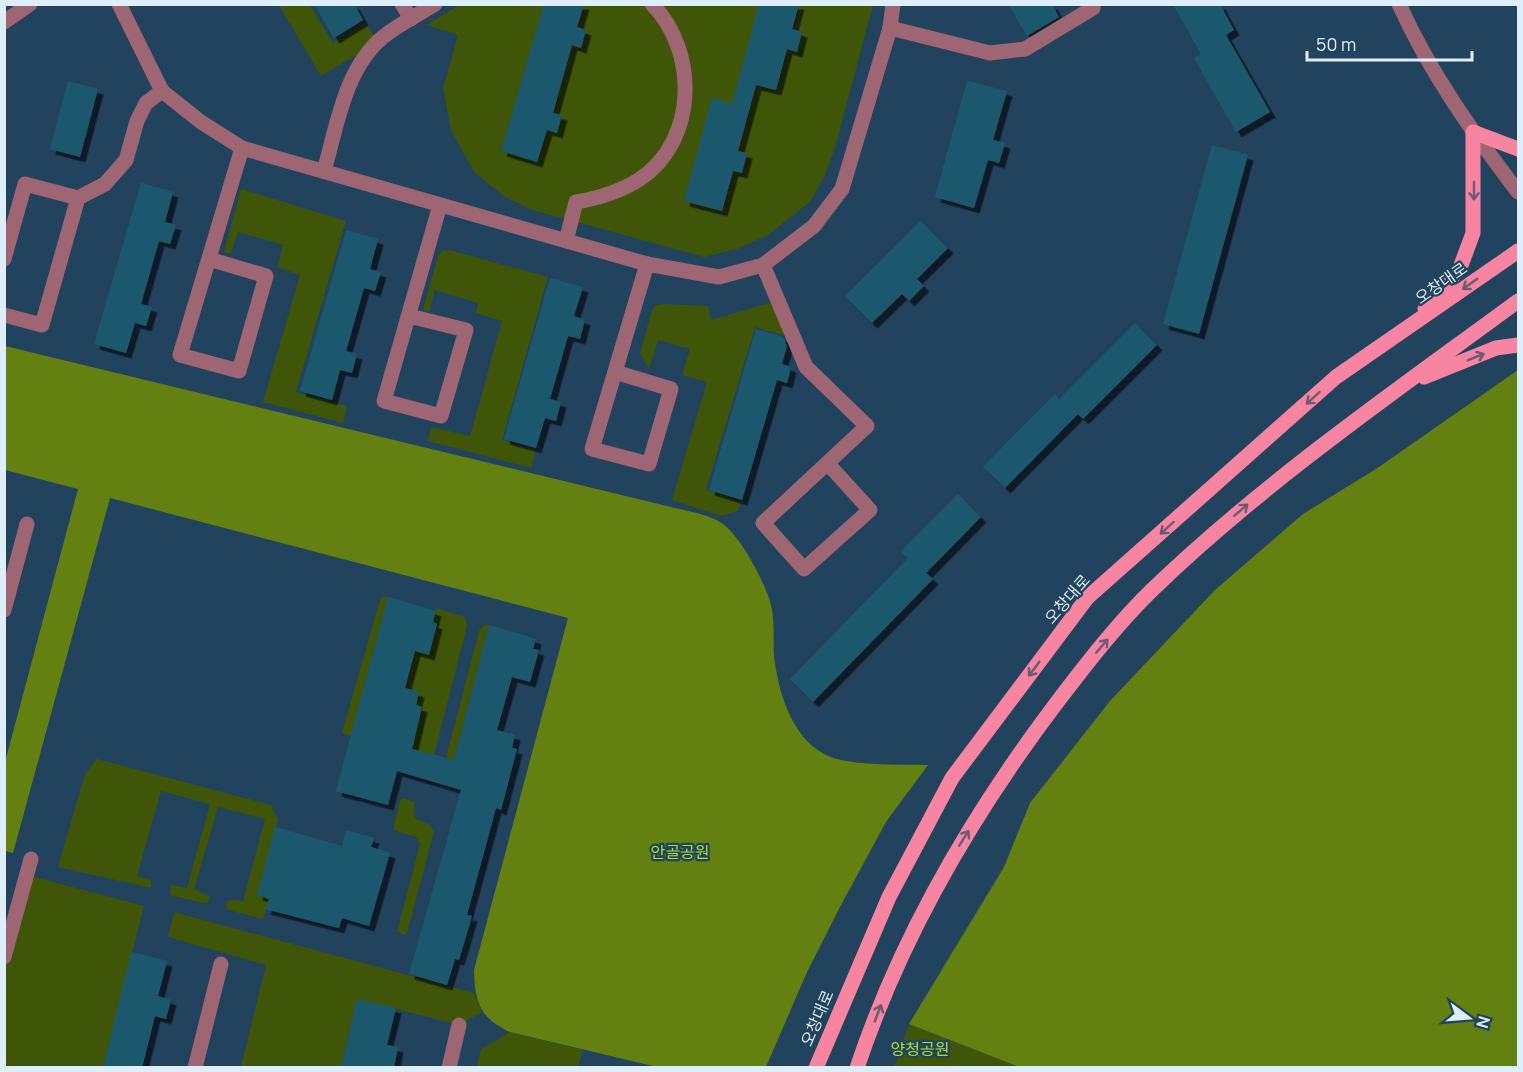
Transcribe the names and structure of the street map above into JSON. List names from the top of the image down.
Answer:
{
  "streets": {
    "main road": ["오창대로"]
  },
  "parks": ["안골공원", "양청공원"],
  "scale_bar": "50 m",
  "north": "right"
}
